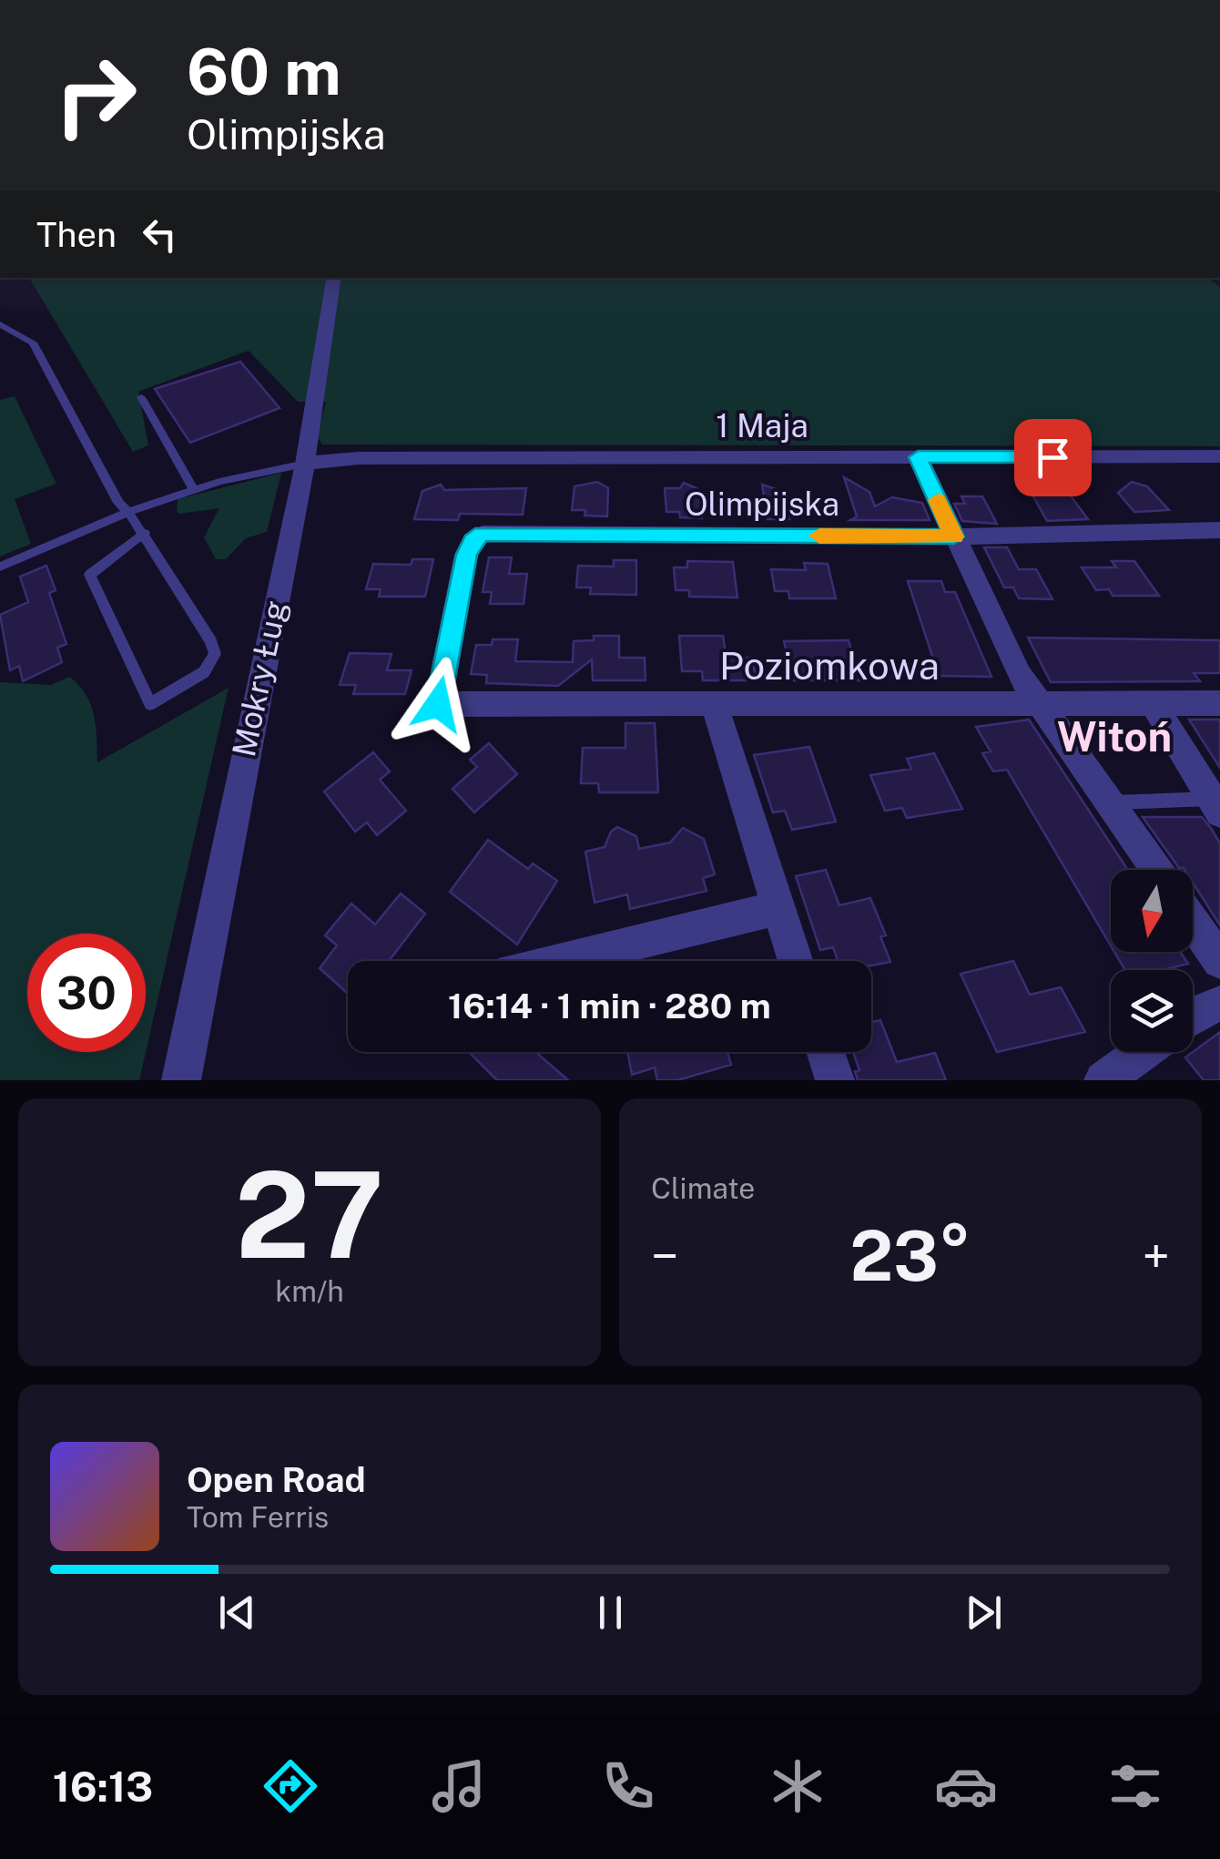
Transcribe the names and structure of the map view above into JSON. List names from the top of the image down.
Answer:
{
  "streets": {
    "street": [
      "1 Maja",
      "Olimpijska",
      "Poziomkowa",
      "Mokry Ług"
    ]
  },
  "crossings": [
    ["1 Maja", "Mokry Ług"],
    ["Olimpijska", "Poziomkowa"]
  ],
  "districts": ["Witoń"],
  "north": "bottom",
  "page": {
    "turn": ["60 m", "Olimpijska"],
    "then": "Then",
    "limit": "30",
    "trip": "16:14 · 1 min · 280 m",
    "tile": [
      ["27", "km/h"],
      "Climate"
    ],
    "heat": ["−", "23°", "+"],
    "song": ["Open Road", "Tom Ferris"],
    "tabs": "16:13"
  }
}
